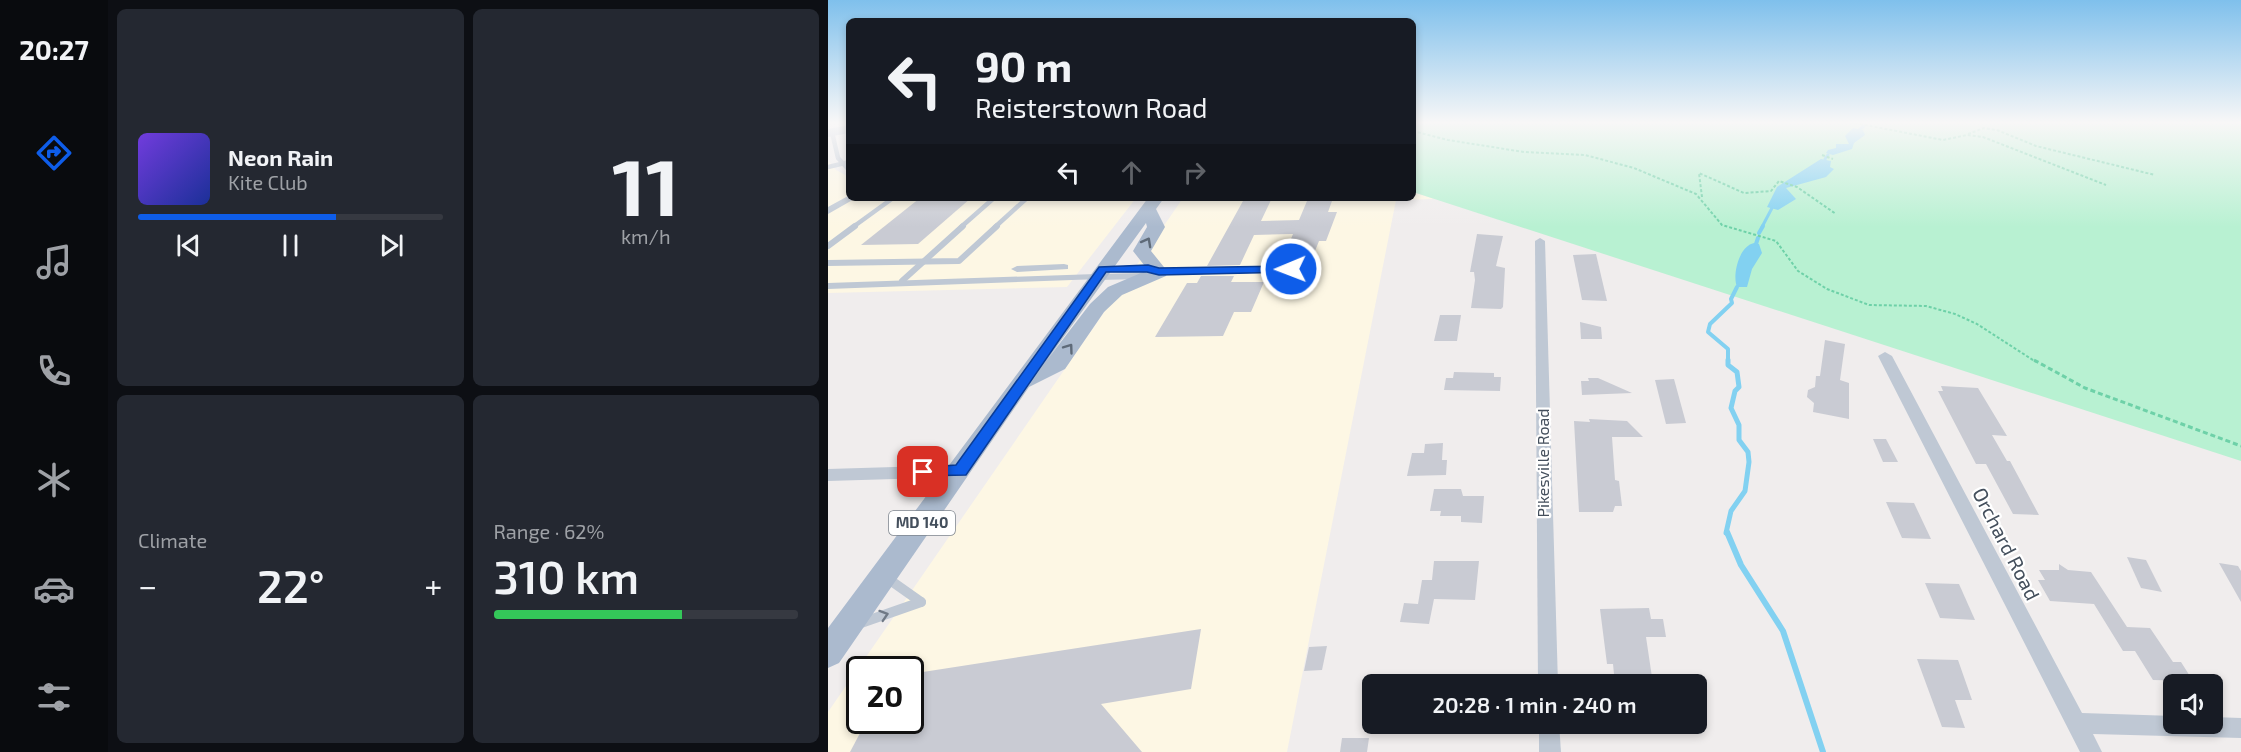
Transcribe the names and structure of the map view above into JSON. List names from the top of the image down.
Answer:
{
  "streets": {
    "main road": ["MD 140"],
    "street": ["Pikesville Road", "Orchard Road"]
  },
  "page": {
    "tabs": "20:27",
    "tile": [
      ["11", "km/h"],
      "Climate",
      ["Range · 62%", "310 km"]
    ],
    "turn": ["90 m", "Reisterstown Road"],
    "song": ["Neon Rain", "Kite Club"],
    "heat": ["−", "22°", "+"],
    "limit": "20",
    "trip": "20:28 · 1 min · 240 m"
  }
}
